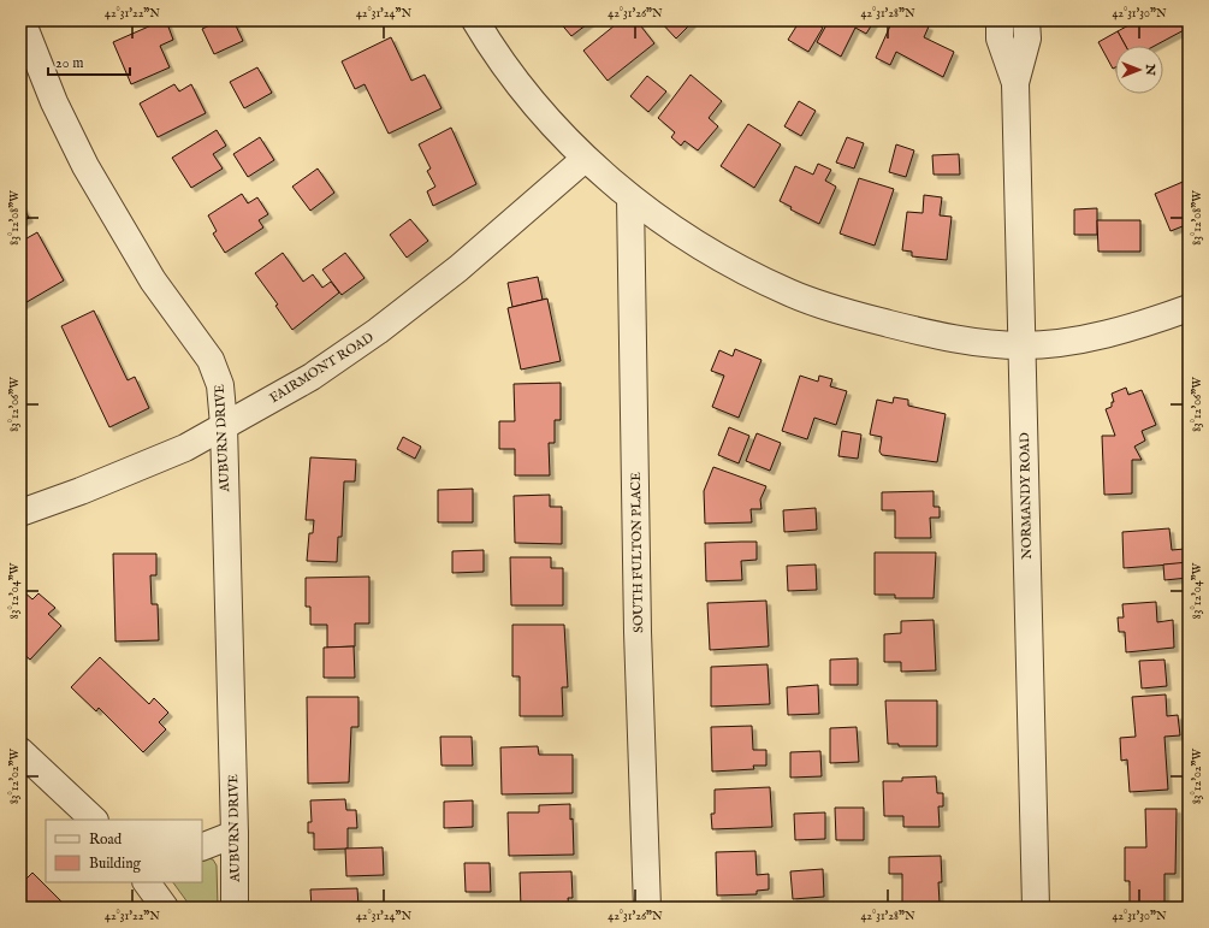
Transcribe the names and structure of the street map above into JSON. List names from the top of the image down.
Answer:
{
  "streets": {
    "street": [
      "FAIRMONT ROAD",
      "AUBURN DRIVE",
      "NORMANDY ROAD",
      "SOUTH FULTON PLACE"
    ]
  },
  "crossings": [
    ["FAIRMONT ROAD", "AUBURN DRIVE"]
  ],
  "legend": ["Road", "Building"],
  "scale_bar": "20 m",
  "north": "right",
  "coordinates": [
    "42°31'22\"N",
    "42°31'24\"N",
    "42°31'26\"N",
    "42°31'28\"N",
    "42°31'30\"N",
    "83°12'08\"W",
    "83°12'06\"W",
    "83°12'04\"W",
    "83°12'02\"W"
  ]
}
